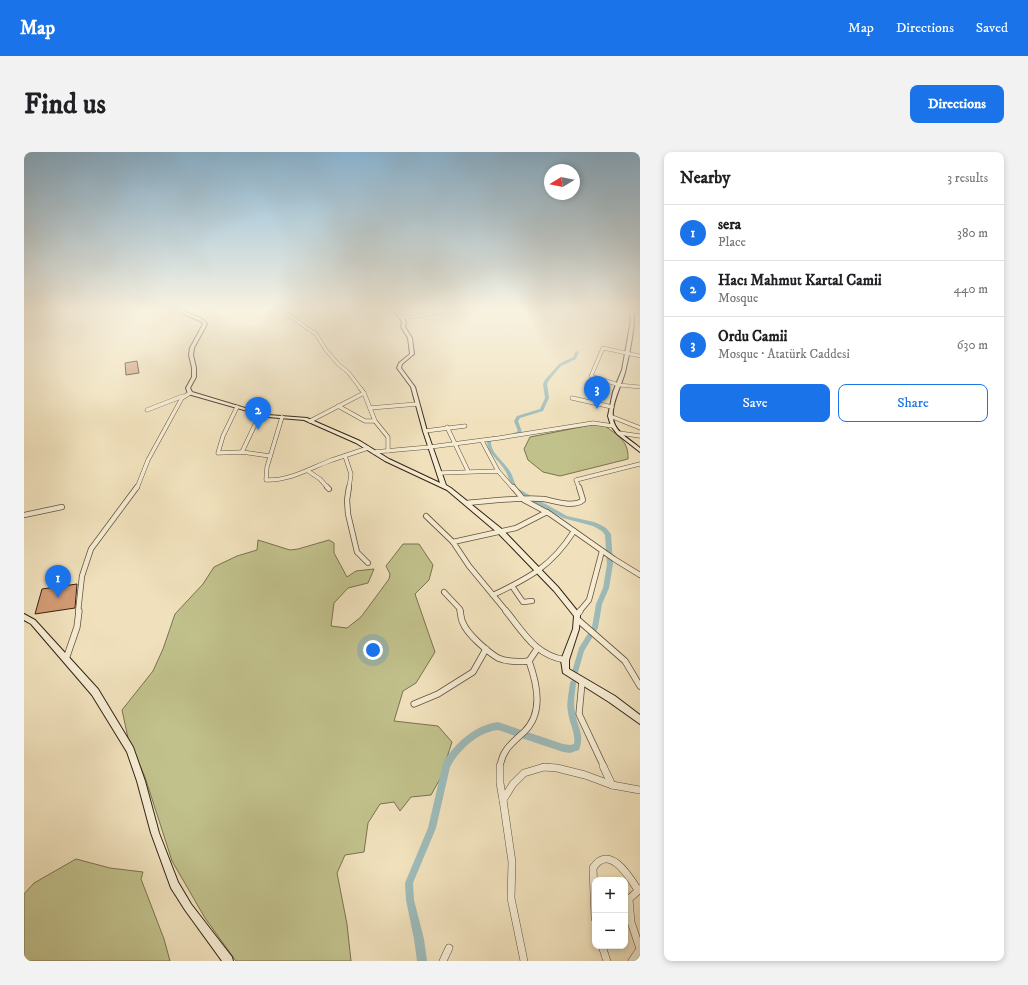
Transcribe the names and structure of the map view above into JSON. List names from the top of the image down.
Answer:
{
  "north": "left",
  "page": {
    "header": "Map",
    "nav": ["Map", "Directions", "Saved"],
    "buttons": [
      "Directions",
      ["Save", "Share"]
    ],
    "title": "Find us",
    "heading": ["Nearby", "3 results"],
    "list": [
      {
        "mark": "1",
        "name": "sera",
        "note": "Place",
        "value": "380 m"
      },
      {
        "mark": "2",
        "name": "Hacı Mahmut Kartal Camii",
        "note": "Mosque",
        "value": "440 m"
      },
      {
        "mark": "3",
        "name": "Ordu Camii",
        "note": "Mosque · Atatürk Caddesi",
        "value": "630 m"
      }
    ],
    "pins": ["3", "2", "1"],
    "map_buttons": ["+", "−"]
  }
}
